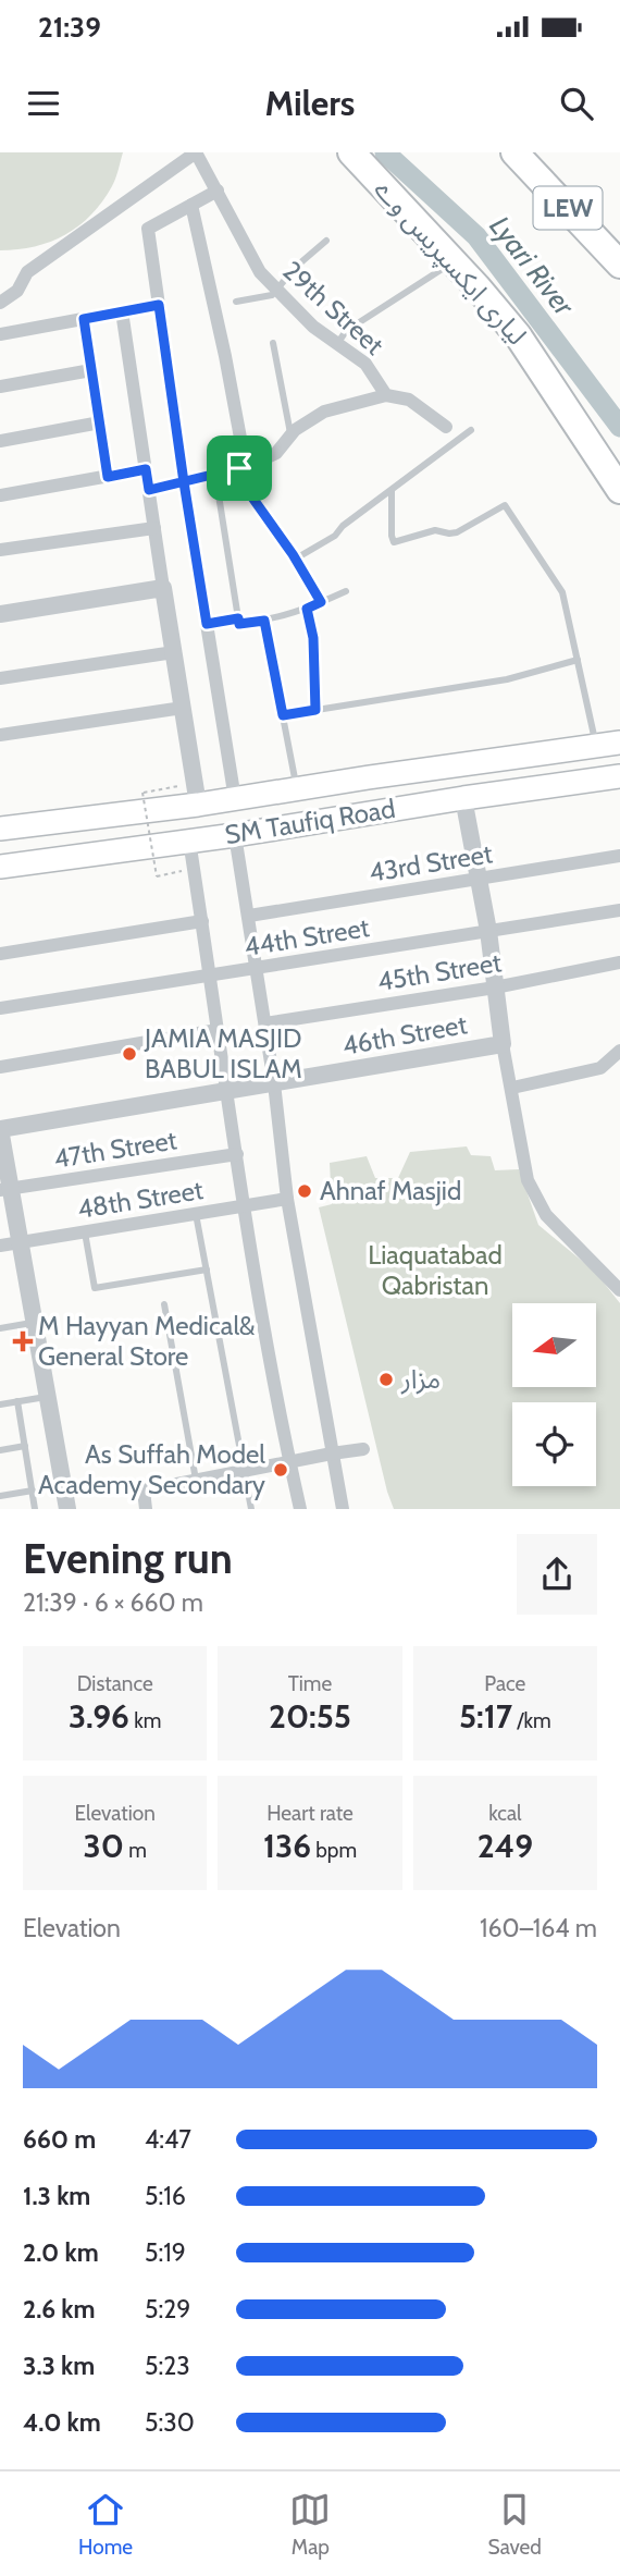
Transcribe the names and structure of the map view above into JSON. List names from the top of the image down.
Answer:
{
  "streets": {
    "highway": ["LEW", "لیاری ایکسپریس وے", "SM Taufiq Road"],
    "street": [
      "29th Street",
      "43rd Street",
      "44th Street",
      "45th Street",
      "46th Street",
      "47th Street",
      "48th Street"
    ]
  },
  "water": ["Lyari River"],
  "parks": ["Liaquatabad Qabristan"],
  "places": {
    "other": [
      "JAMIA MASJID BABUL ISLAM",
      "Ahnaf Masjid",
      "مزار",
      "As Suffah Model Academy Secondary"
    ],
    "health": ["M Hayyan Medical& General Store"]
  },
  "north": "left",
  "page": {
    "status": "21:39",
    "header": "Milers",
    "heading": ["Evening run", "21:39 · 6 × 660 m"],
    "stats": [
      ["Distance", "3.96 km"],
      ["Time", "20:55"],
      ["Pace", "5:17 /km"],
      ["Elevation", "30 m"],
      ["Heart rate", "136 bpm"],
      ["kcal", "249"]
    ],
    "chart": ["Elevation", "160–164 m"],
    "list": [
      {
        "name": "660 m",
        "note": "4:47"
      },
      {
        "name": "1.3 km",
        "note": "5:16"
      },
      {
        "name": "2.0 km",
        "note": "5:19"
      },
      {
        "name": "2.6 km",
        "note": "5:29"
      },
      {
        "name": "3.3 km",
        "note": "5:23"
      },
      {
        "name": "4.0 km",
        "note": "5:30"
      }
    ],
    "tabs": ["Home", "Map", "Saved"]
  }
}
